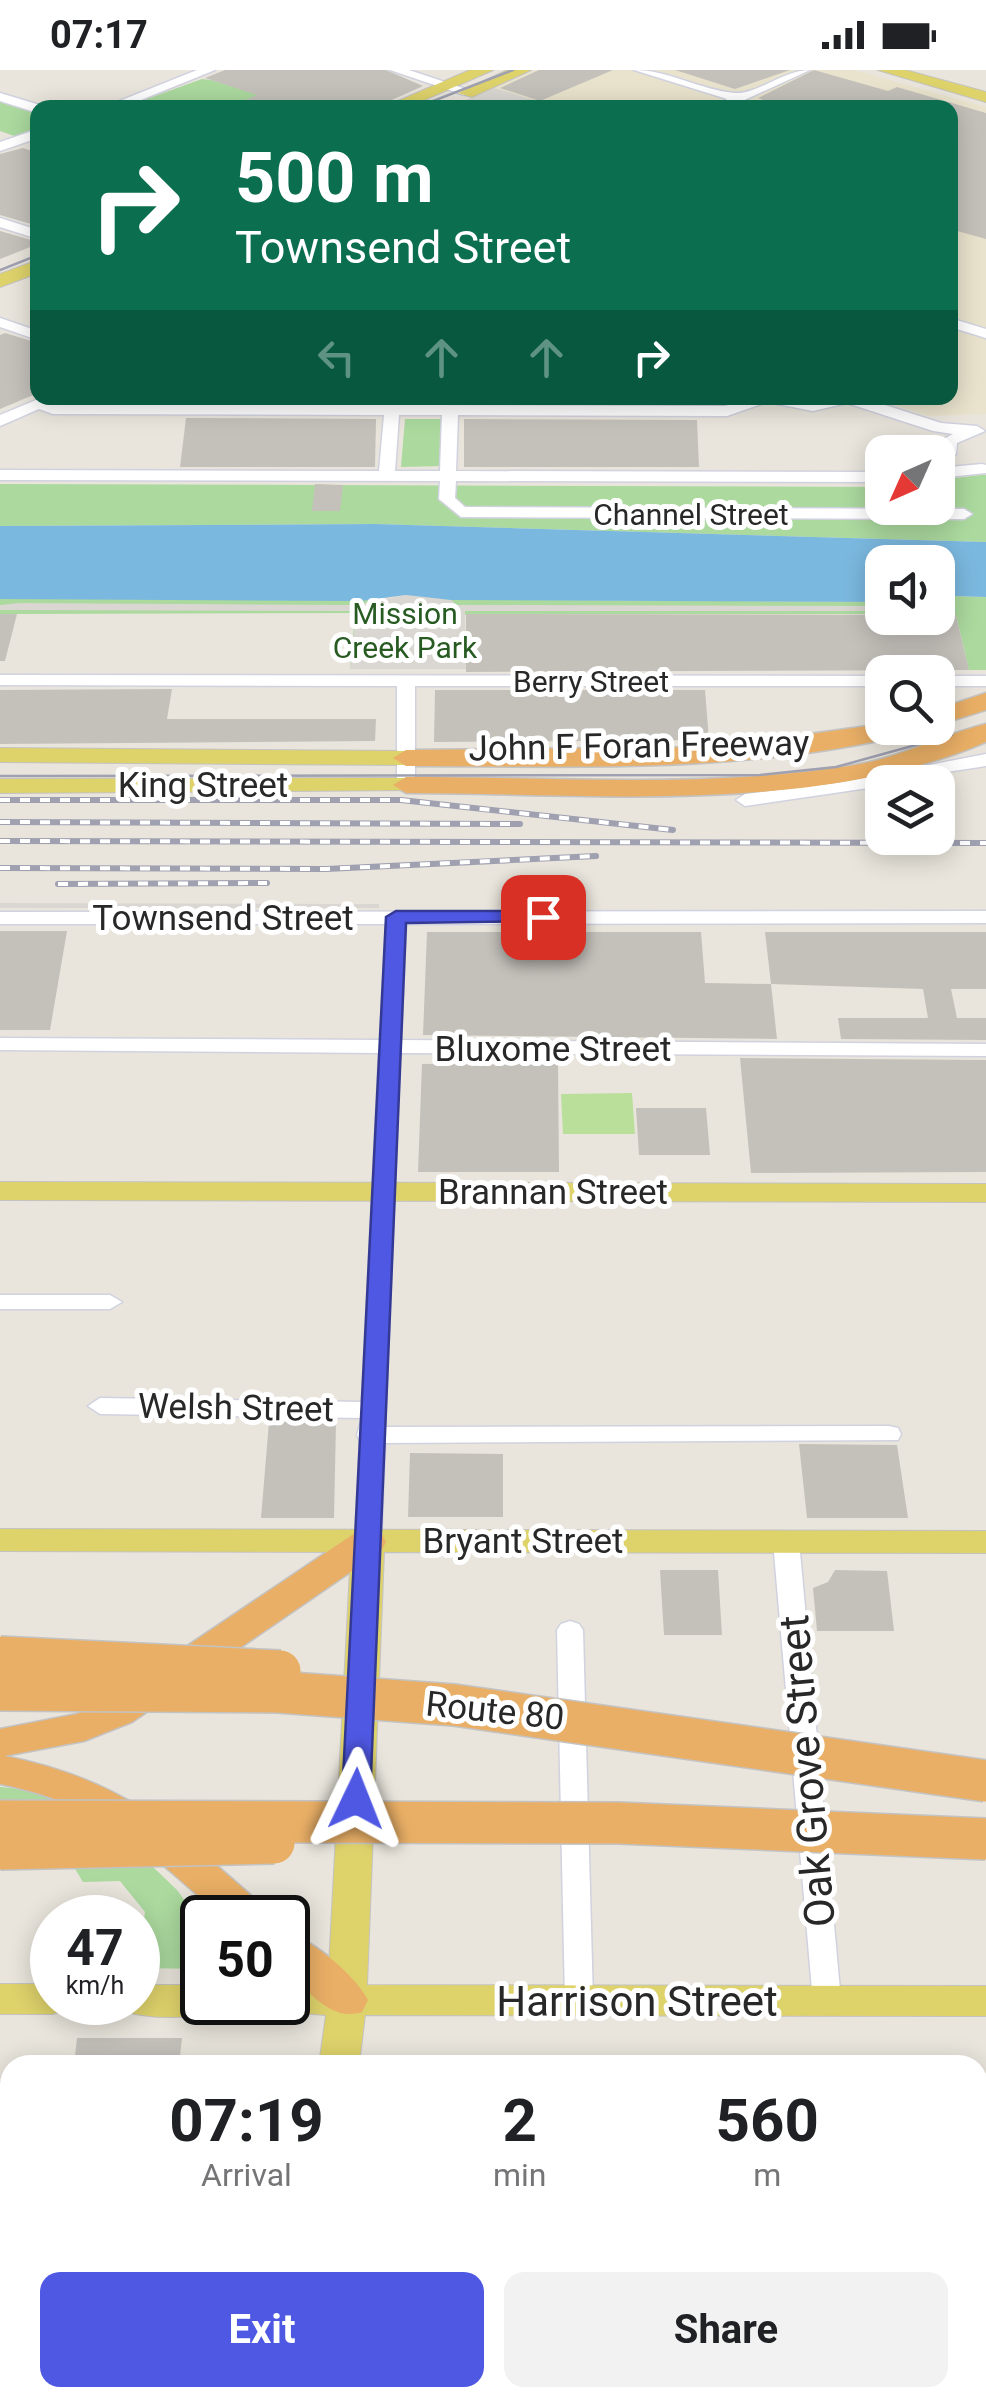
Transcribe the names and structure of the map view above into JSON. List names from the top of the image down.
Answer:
{
  "streets": {
    "highway": ["John F Foran Freeway", "Route 80"],
    "main road": [
      "King Street",
      "Brannan Street",
      "Bryant Street",
      "Harrison Street"
    ],
    "street": [
      "Channel Street",
      "Berry Street",
      "Townsend Street",
      "Bluxome Street",
      "Welsh Street",
      "Oak Grove Street"
    ]
  },
  "crossings": [
    ["John F Foran Freeway", "King Street"],
    ["Bryant Street", "Oak Grove Street"],
    ["Oak Grove Street", "Harrison Street"]
  ],
  "parks": ["Mission Creek Park"],
  "north": "bottom left",
  "page": {
    "status": "07:17",
    "turn": ["500 m", "Townsend Street"],
    "speed": "47 km/h",
    "limit": "50",
    "eta": [
      "07:19",
      "Arrival",
      "2",
      "min",
      "560",
      "m"
    ],
    "buttons": ["Exit", "Share"]
  }
}
